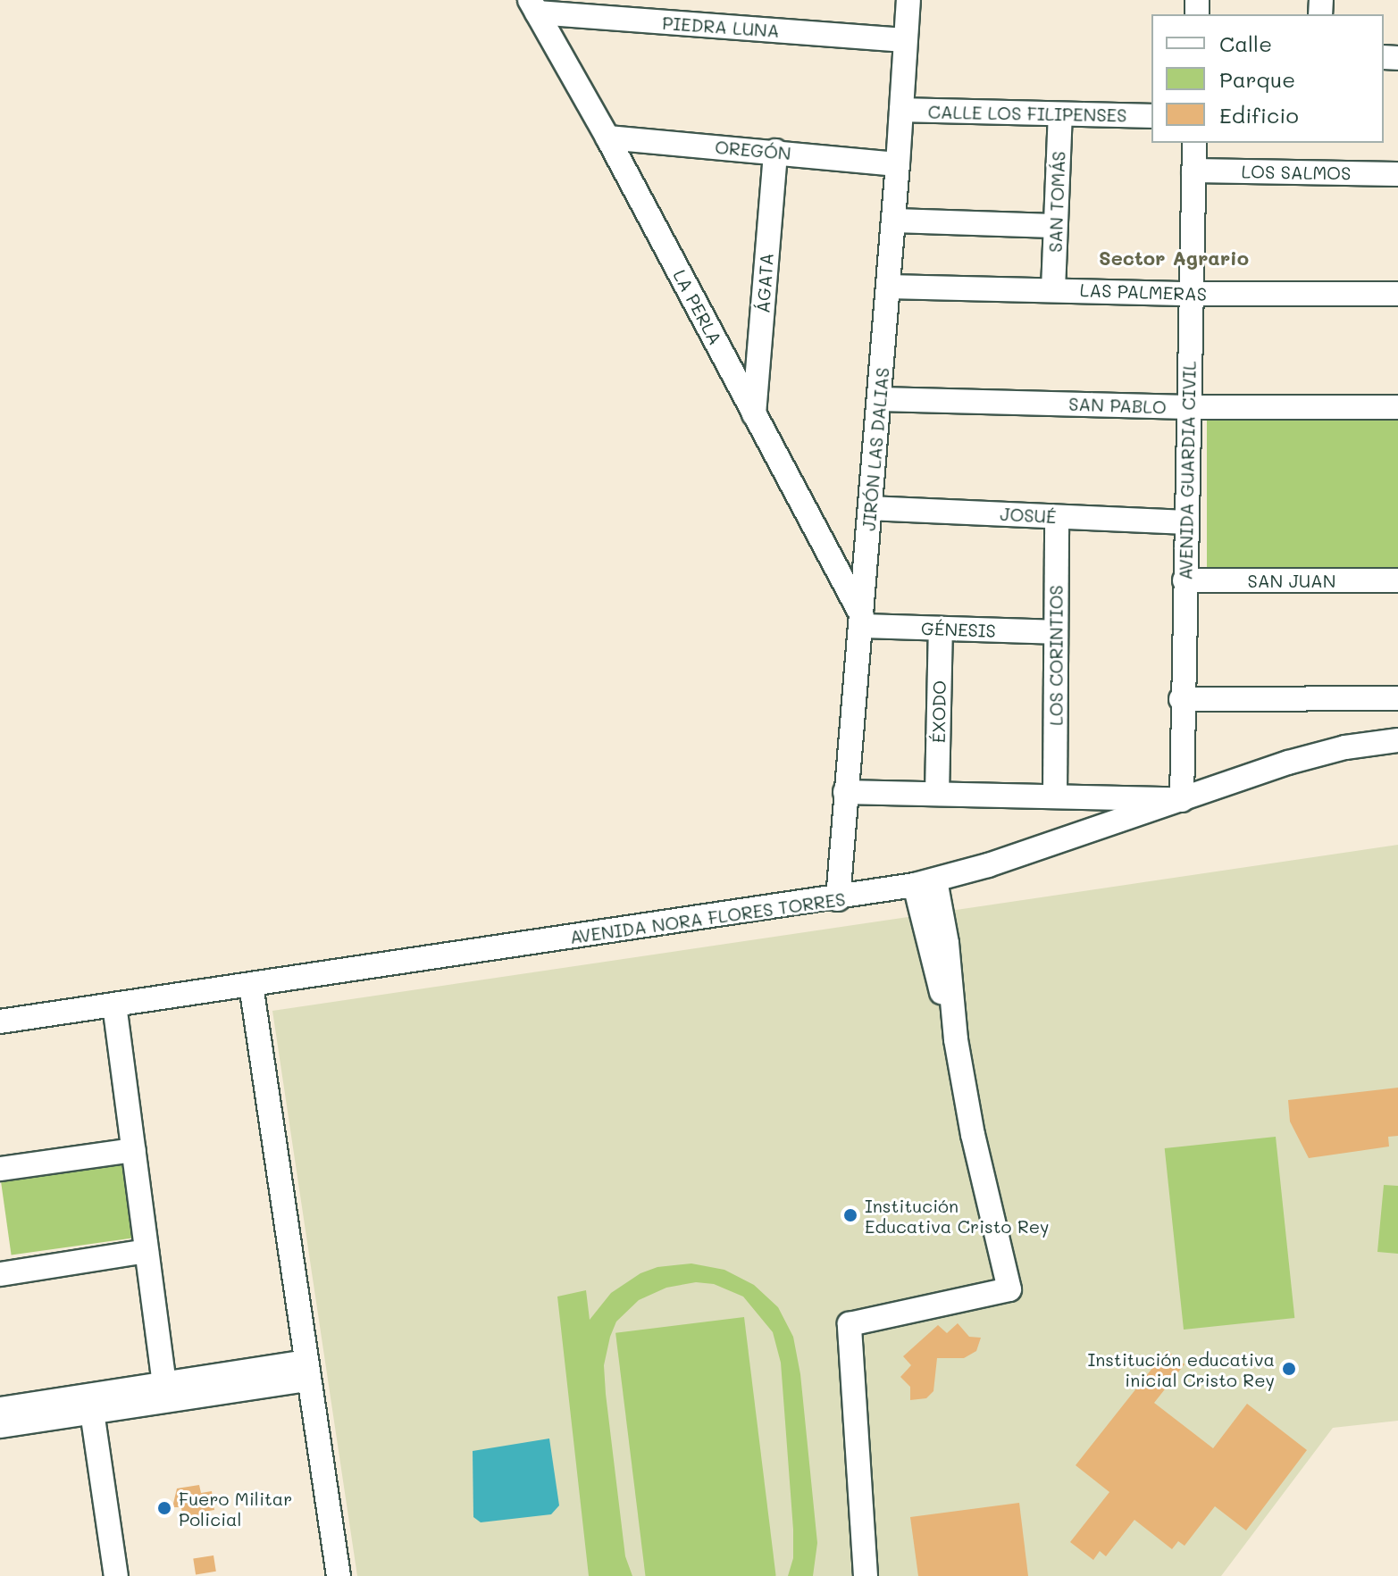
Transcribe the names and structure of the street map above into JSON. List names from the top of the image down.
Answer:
{
  "streets": {
    "street": [
      "PIEDRA LUNA",
      "CALLE LOS FILIPENSES",
      "OREGÓN",
      "LOS SALMOS",
      "SAN TOMÁS",
      "ÁGATA",
      "LAS PALMERAS",
      "LA PERLA",
      "SAN PABLO",
      "JIRÓN LAS DALIAS",
      "AVENIDA GUARDIA CIVIL",
      "JOSUÉ",
      "SAN JUAN",
      "GÉNESIS",
      "LOS CORINTIOS",
      "ÉXODO",
      "AVENIDA NORA FLORES TORRES"
    ]
  },
  "crossings": [
    ["PIEDRA LUNA", "LA PERLA"],
    ["PIEDRA LUNA", "JIRÓN LAS DALIAS"],
    ["CALLE LOS FILIPENSES", "SAN TOMÁS"],
    ["CALLE LOS FILIPENSES", "JIRÓN LAS DALIAS"],
    ["OREGÓN", "ÁGATA"],
    ["OREGÓN", "LA PERLA"],
    ["OREGÓN", "JIRÓN LAS DALIAS"],
    ["LOS SALMOS", "AVENIDA GUARDIA CIVIL"],
    ["SAN TOMÁS", "LAS PALMERAS"],
    ["ÁGATA", "LA PERLA"],
    ["LAS PALMERAS", "JIRÓN LAS DALIAS"],
    ["LAS PALMERAS", "AVENIDA GUARDIA CIVIL"],
    ["LA PERLA", "JIRÓN LAS DALIAS"],
    ["LA PERLA", "GÉNESIS"],
    ["SAN PABLO", "JIRÓN LAS DALIAS"],
    ["SAN PABLO", "AVENIDA GUARDIA CIVIL"],
    ["JIRÓN LAS DALIAS", "JOSUÉ"],
    ["JIRÓN LAS DALIAS", "GÉNESIS"],
    ["JIRÓN LAS DALIAS", "AVENIDA NORA FLORES TORRES"],
    ["AVENIDA GUARDIA CIVIL", "JOSUÉ"],
    ["AVENIDA GUARDIA CIVIL", "SAN JUAN"],
    ["AVENIDA GUARDIA CIVIL", "AVENIDA NORA FLORES TORRES"],
    ["JOSUÉ", "LOS CORINTIOS"],
    ["GÉNESIS", "LOS CORINTIOS"],
    ["GÉNESIS", "ÉXODO"]
  ],
  "districts": ["Sector Agrario"],
  "places": ["Institución Educativa Cristo Rey", "Institución educativa inicial Cristo Rey", "Fuero Militar Policial"],
  "legend": ["Calle", "Parque", "Edificio"]
}
